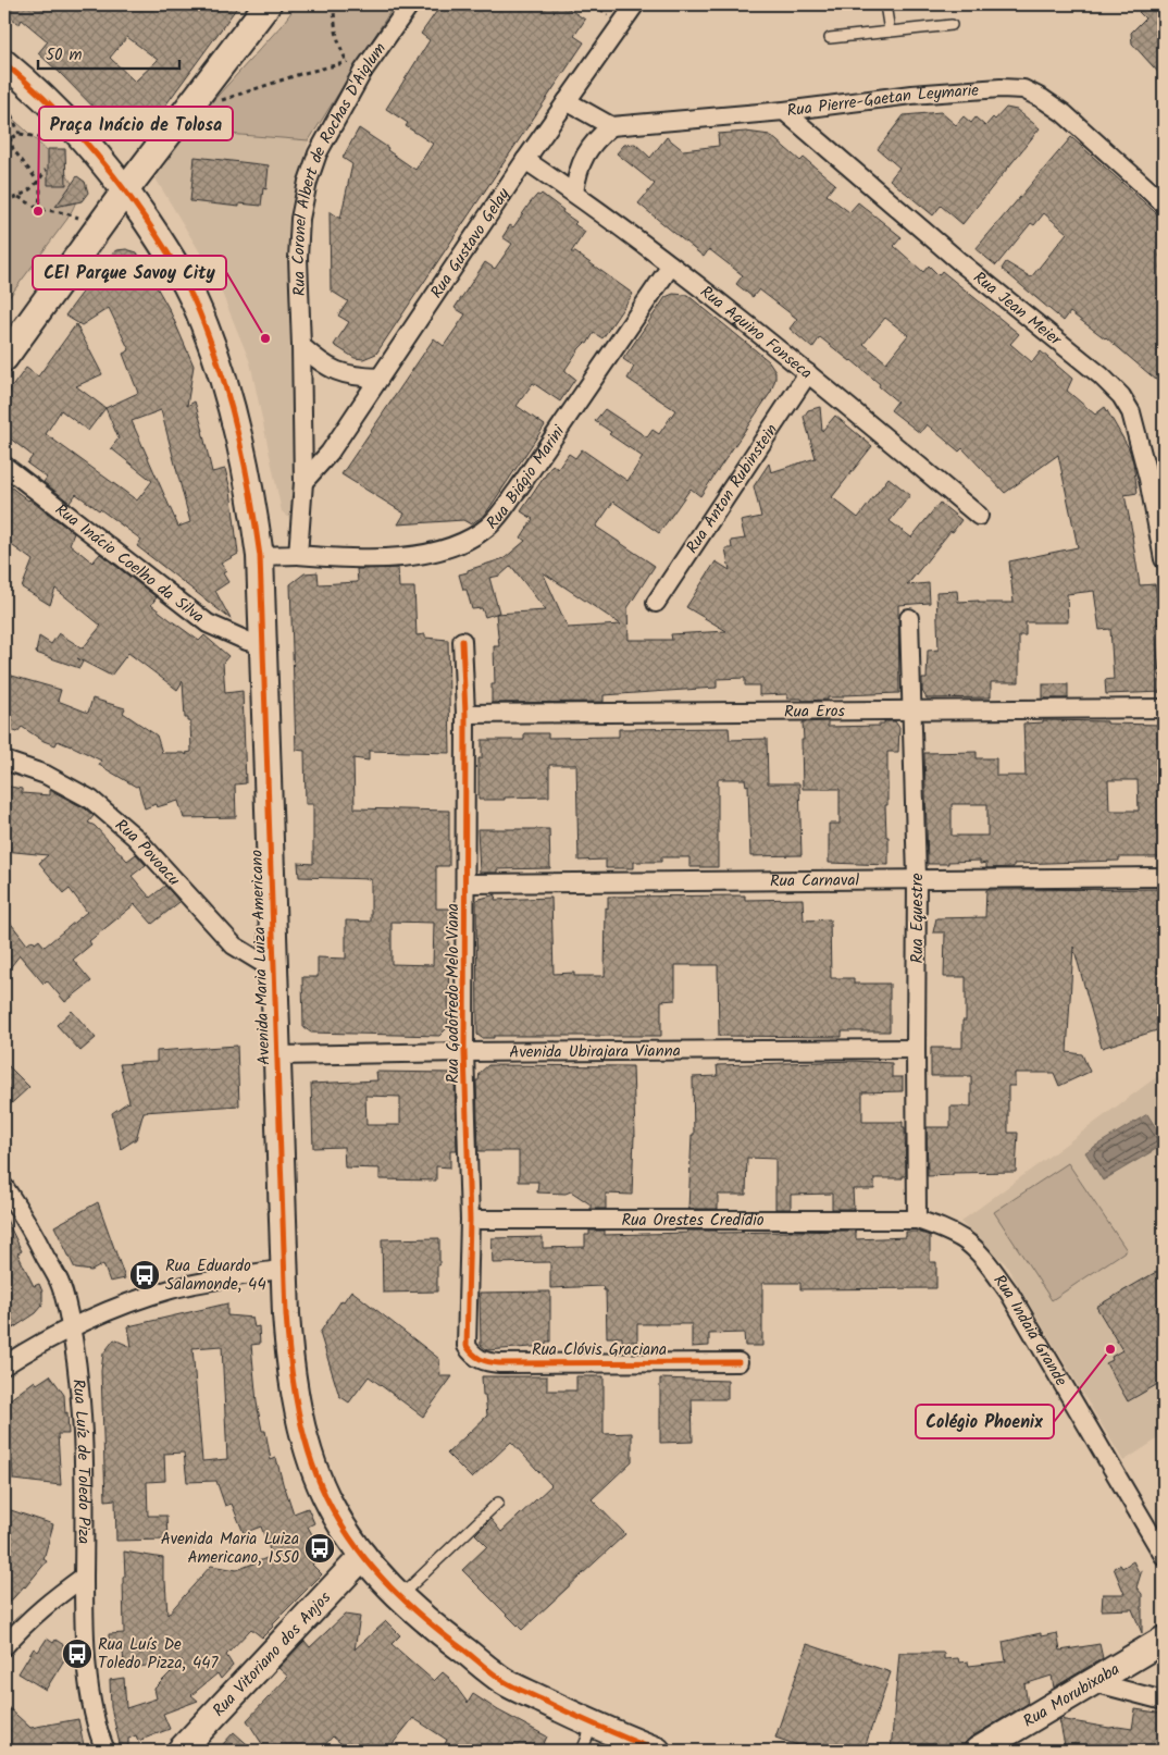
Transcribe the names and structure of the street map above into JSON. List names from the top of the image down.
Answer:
{
  "streets": {
    "main road": ["Avenida Maria Luiza Americano", "Rua Vitoriano dos Anjos", "Rua Morubixaba"],
    "street": [
      "Rua Pierre-Gaetan Leymarie",
      "Rua Coronel Albert de Rochas D'Aiglum",
      "Rua Gustavo Gelay",
      "Rua Jean Meier",
      "Rua Aquino Fonseca",
      "Rua Biágio Marini",
      "Rua Anton Rubinstein",
      "Rua Inácio Coelho da Silva",
      "Rua Eros",
      "Rua Povoacu",
      "Rua Carnaval",
      "Rua Equestre",
      "Rua Godofredo Melo Viana",
      "Avenida Ubirajara Vianna",
      "Rua Orestes Credídio",
      "Rua Indaiá Grande",
      "Rua Clóvis Graciana",
      "Rua Luíz de Toledo Piza"
    ]
  },
  "crossings": [
    ["Rua Pierre-Gaetan Leymarie", "Rua Jean Meier"],
    ["Rua Coronel Albert de Rochas D'Aiglum", "Rua Gustavo Gelay"],
    ["Rua Coronel Albert de Rochas D'Aiglum", "Rua Biágio Marini"],
    ["Rua Gustavo Gelay", "Rua Aquino Fonseca"],
    ["Rua Aquino Fonseca", "Rua Biágio Marini"],
    ["Rua Aquino Fonseca", "Rua Anton Rubinstein"],
    ["Rua Inácio Coelho da Silva", "Avenida Maria Luiza Americano"],
    ["Rua Eros", "Rua Equestre"],
    ["Rua Eros", "Rua Godofredo Melo Viana"],
    ["Rua Povoacu", "Avenida Maria Luiza Americano"],
    ["Rua Carnaval", "Rua Equestre"],
    ["Rua Carnaval", "Rua Godofredo Melo Viana"],
    ["Rua Equestre", "Avenida Ubirajara Vianna"],
    ["Rua Equestre", "Rua Orestes Credídio"],
    ["Rua Equestre", "Rua Indaiá Grande"],
    ["Avenida Maria Luiza Americano", "Avenida Ubirajara Vianna"],
    ["Avenida Maria Luiza Americano", "Rua Vitoriano dos Anjos"],
    ["Rua Godofredo Melo Viana", "Avenida Ubirajara Vianna"],
    ["Rua Godofredo Melo Viana", "Rua Orestes Credídio"],
    ["Rua Godofredo Melo Viana", "Rua Clóvis Graciana"],
    ["Rua Orestes Credídio", "Rua Indaiá Grande"]
  ],
  "places": {
    "other": ["Praça Inácio de Tolosa", "CEI Parque Savoy City", "Colégio Phoenix"],
    "bus stop": ["Rua Eduardo Salamonde, 44", "Avenida Maria Luiza Americano, 1550", "Rua Luís De Toledo Pizza, 447"]
  },
  "scale_bar": "50 m"
}
